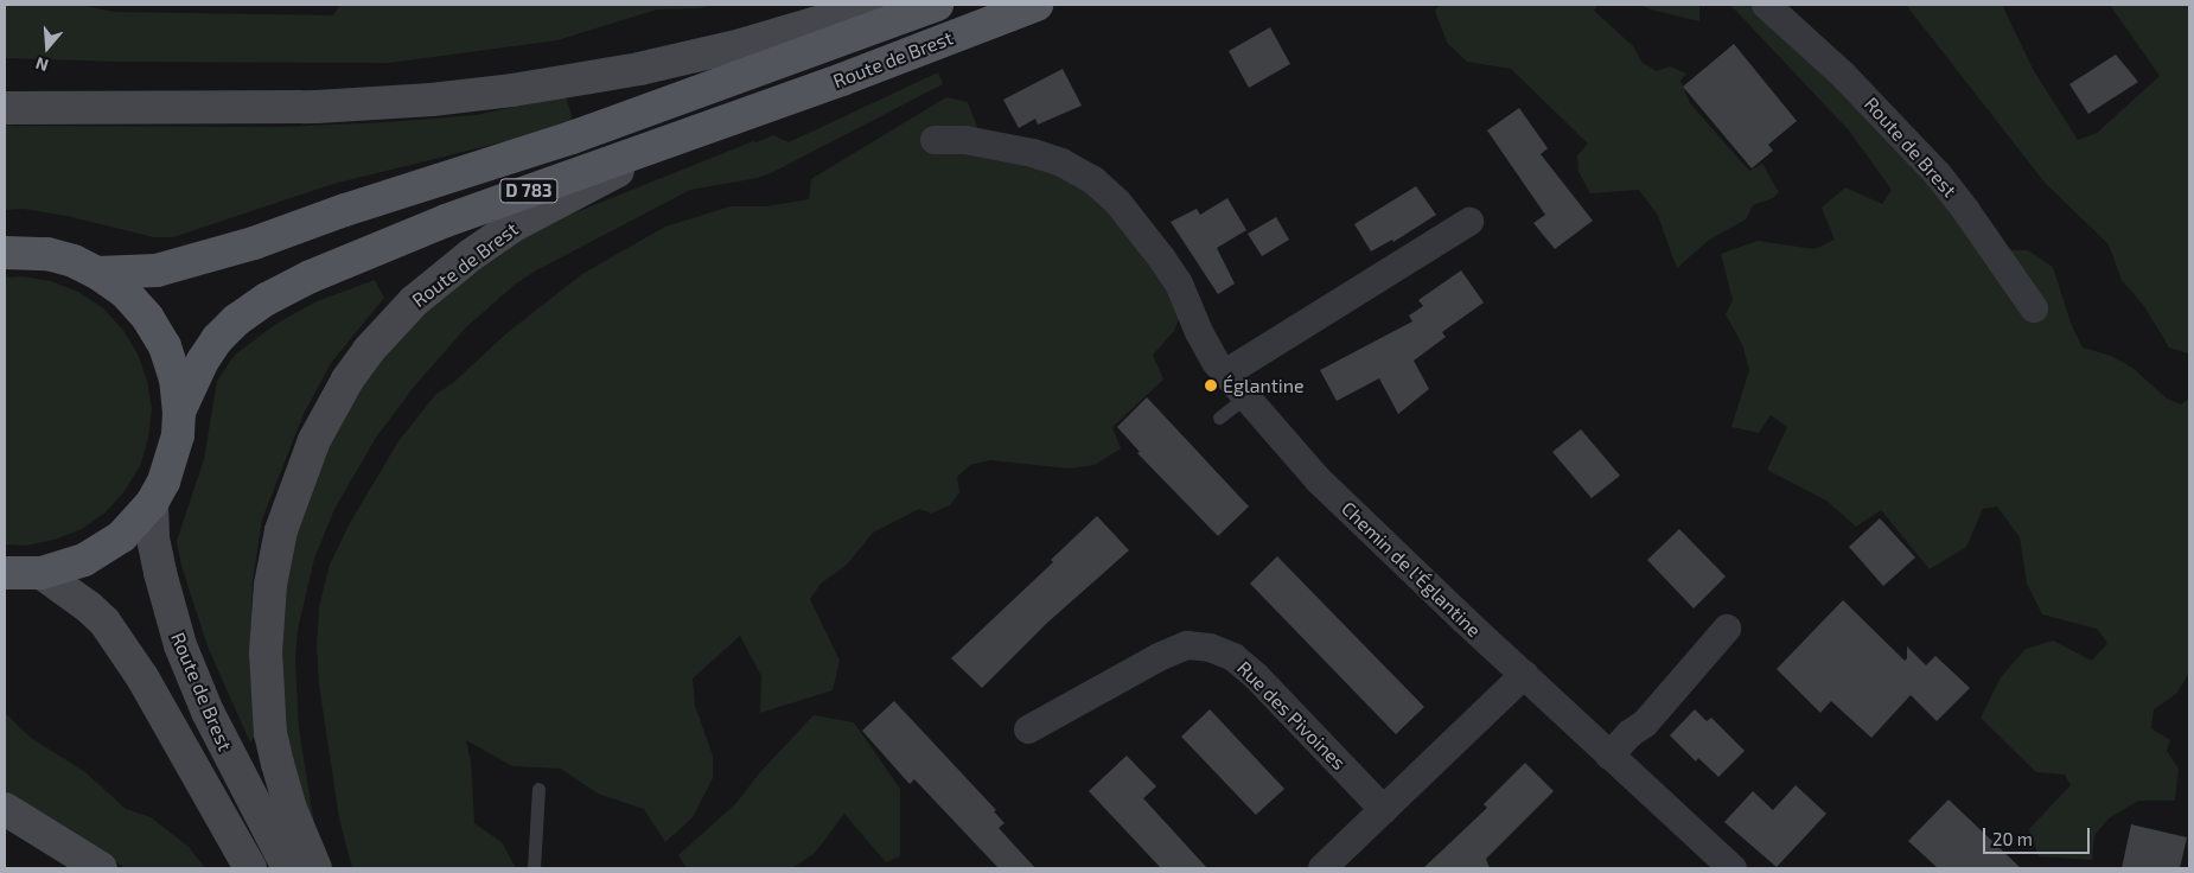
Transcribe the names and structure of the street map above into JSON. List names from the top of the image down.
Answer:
{
  "streets": {
    "main road": ["Route de Brest", "D 783"],
    "street": ["Chemin de l'Églantine", "Rue des Pivoines"]
  },
  "places": ["Églantine"],
  "scale_bar": "20 m",
  "north": "bottom"
}
